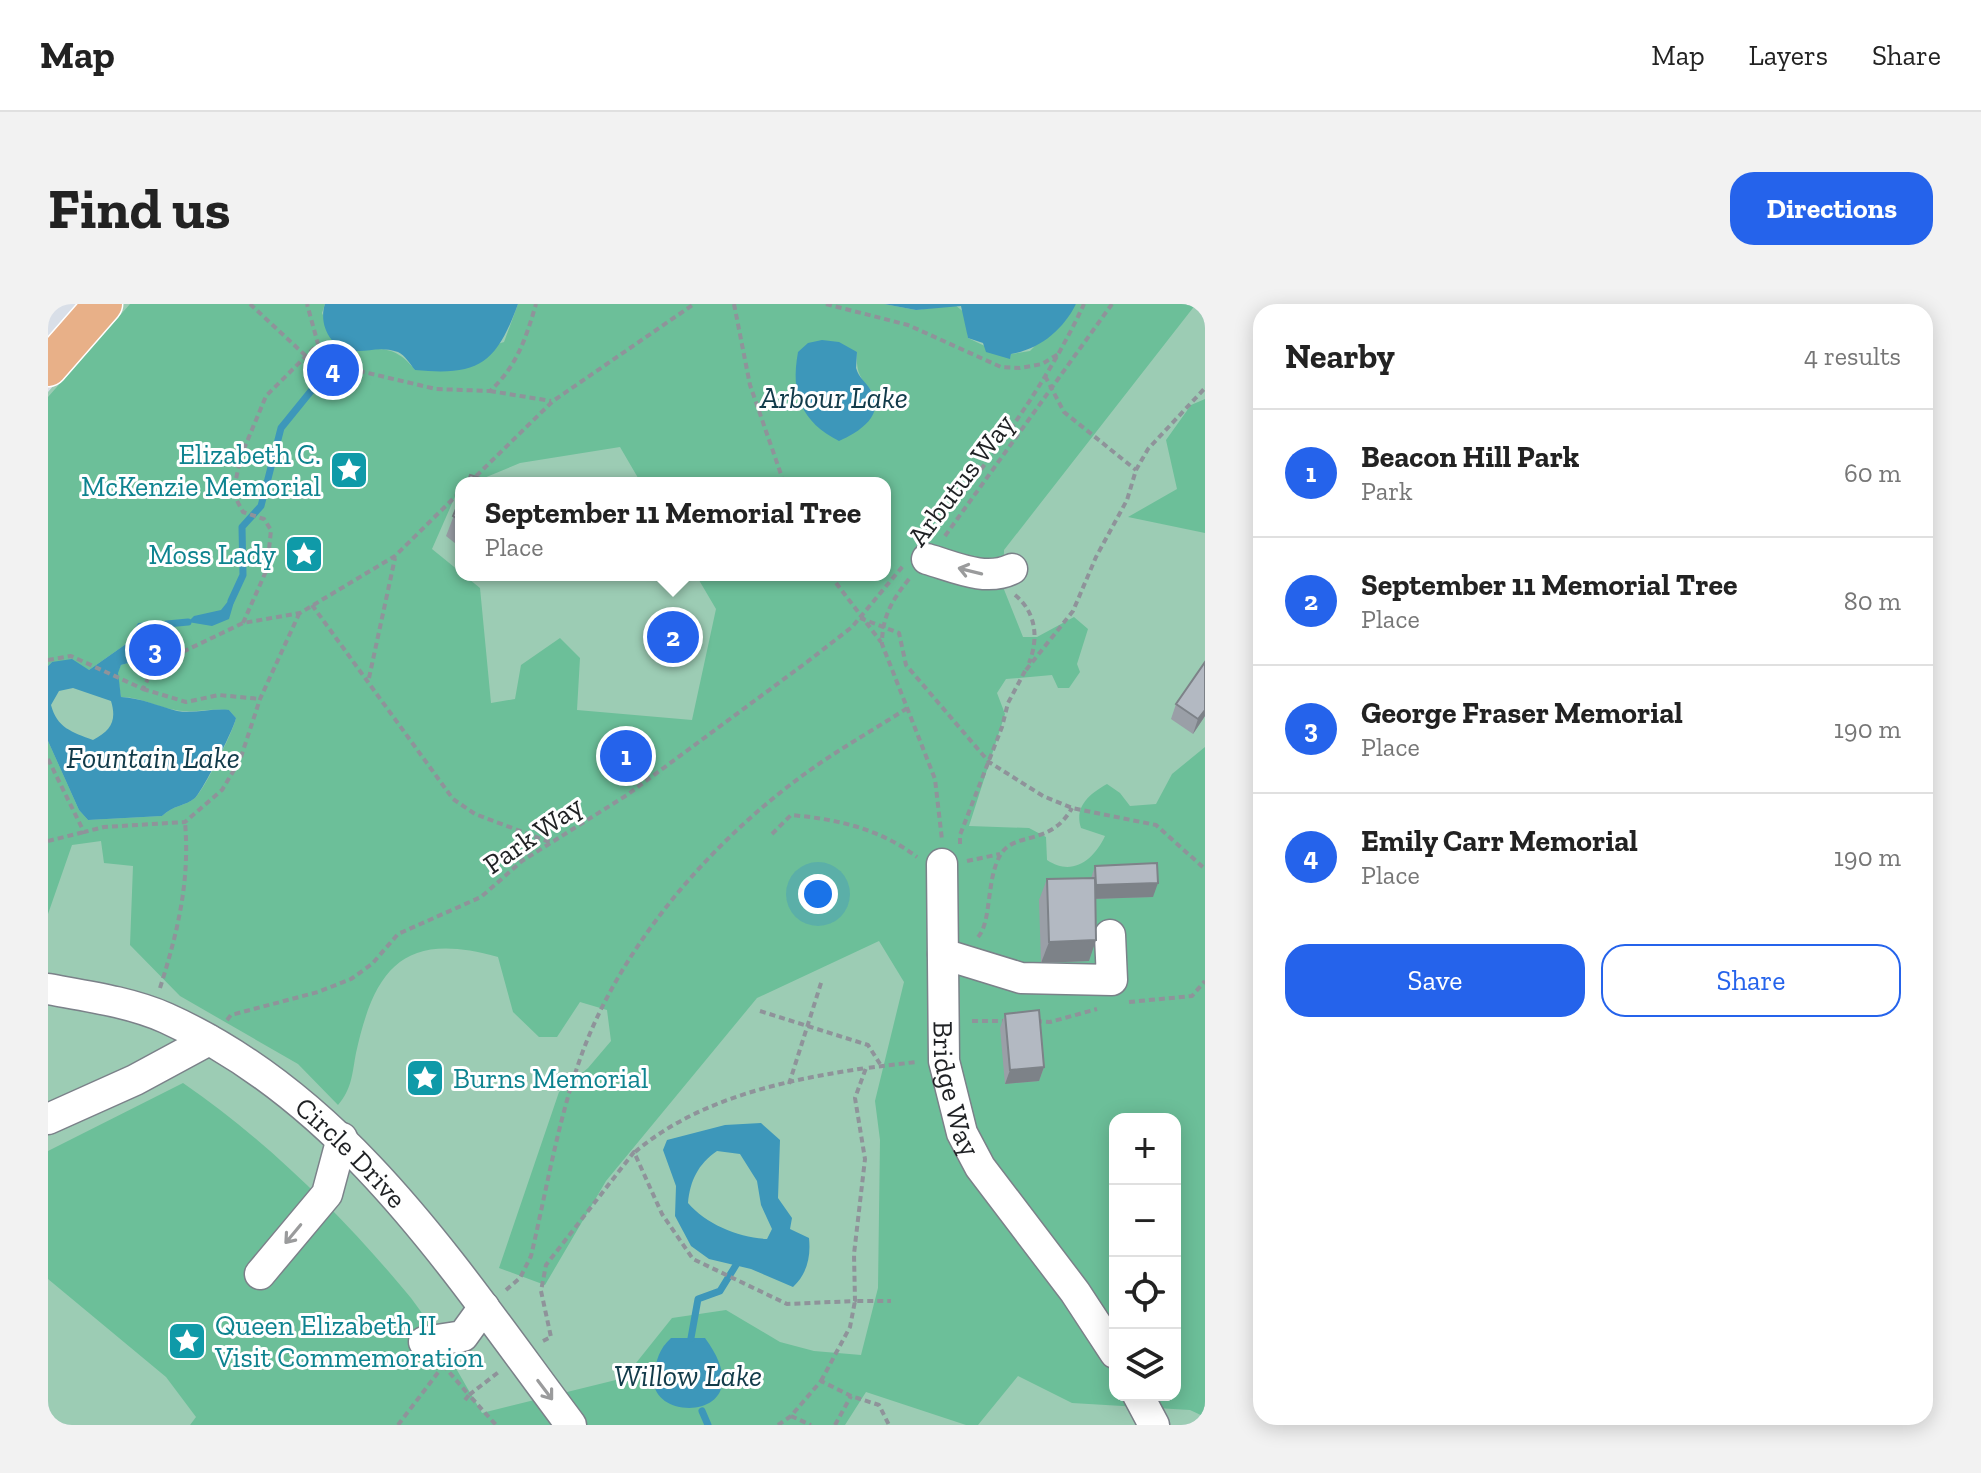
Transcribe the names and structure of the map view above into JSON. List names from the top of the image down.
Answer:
{
  "streets": {
    "street": ["Bridge Way", "Circle Drive"],
    "path": ["Arbutus Way", "Park Way"]
  },
  "crossings": [
    ["Arbutus Way", "Park Way"],
    ["Arbutus Way", "Bridge Way"],
    ["Park Way", "Circle Drive"]
  ],
  "water": ["Arbour Lake", "Fountain Lake", "Willow Lake"],
  "places": {
    "place": [
      "Elizabeth C. McKenzie Memorial",
      "Moss Lady",
      "Burns Memorial",
      "Queen Elizabeth II Visit Commemoration"
    ]
  },
  "page": {
    "header": "Map",
    "nav": ["Map", "Layers", "Share"],
    "buttons": [
      "Directions",
      ["Save", "Share"]
    ],
    "title": "Find us",
    "heading": ["Nearby", "4 results"],
    "pins": [
      "4",
      "2",
      "3",
      "1"
    ],
    "list": [
      {
        "mark": "1",
        "name": "Beacon Hill Park",
        "note": "Park",
        "value": "60 m"
      },
      {
        "mark": "2",
        "name": "September 11 Memorial Tree",
        "note": "Place",
        "value": "80 m"
      },
      {
        "mark": "3",
        "name": "George Fraser Memorial",
        "note": "Place",
        "value": "190 m"
      },
      {
        "mark": "4",
        "name": "Emily Carr Memorial",
        "note": "Place",
        "value": "190 m"
      }
    ],
    "popup": ["September 11 Memorial Tree", "Place"],
    "map_buttons": ["+", "−"]
  }
}
